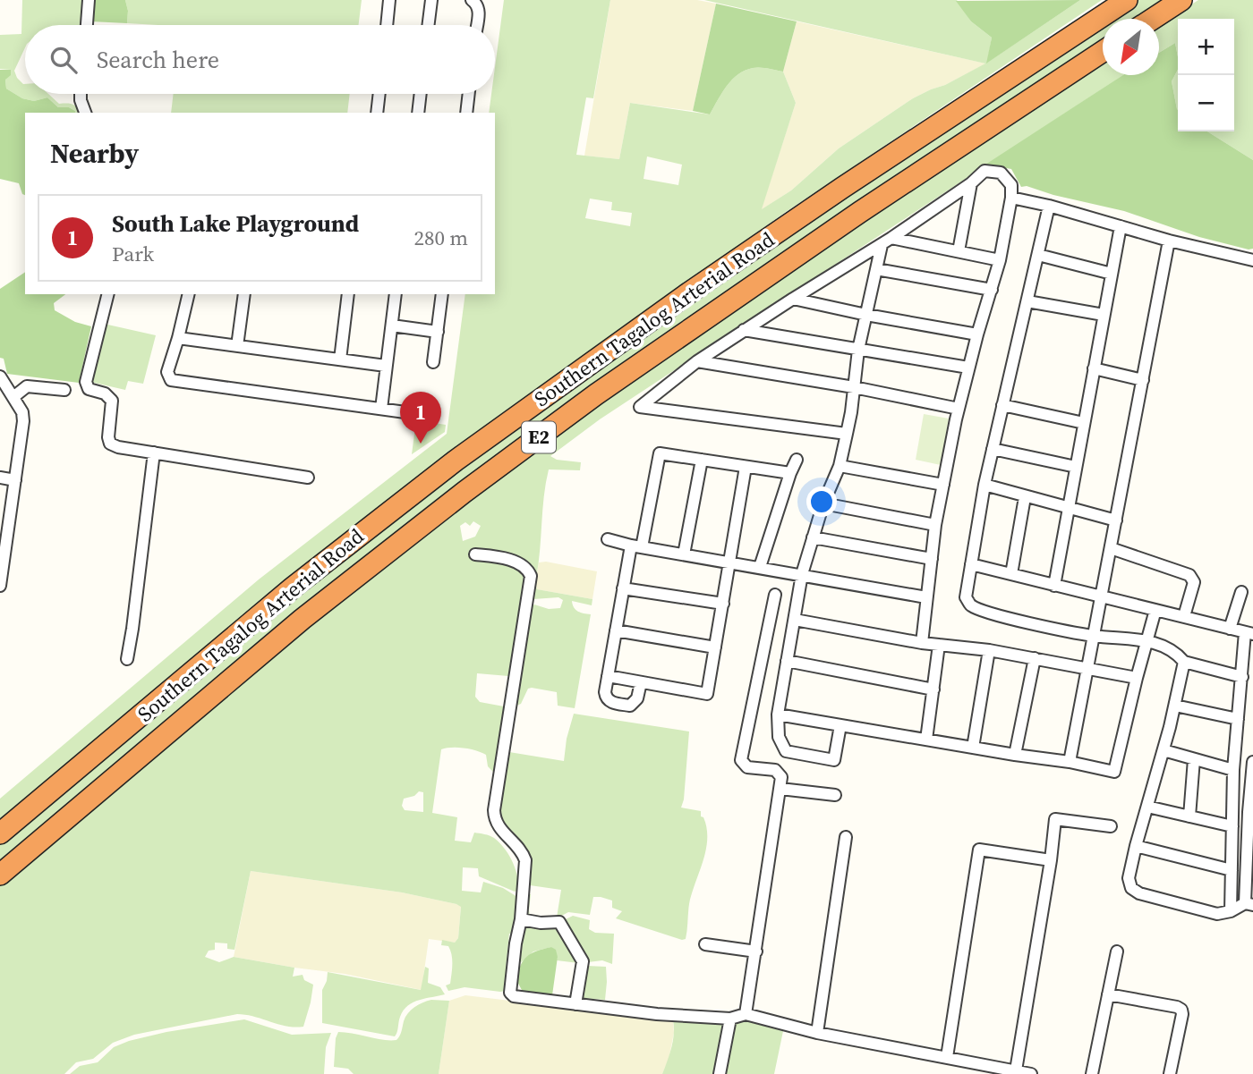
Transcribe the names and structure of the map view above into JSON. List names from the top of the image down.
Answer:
{
  "streets": {
    "highway": ["Southern Tagalog Arterial Road", "E2"]
  },
  "north": "bottom left",
  "page": {
    "map_buttons": ["+", "−"],
    "search": "Search here",
    "heading": "Nearby",
    "list": [
      {
        "mark": "1",
        "name": "South Lake Playground",
        "note": "Park",
        "value": "280 m"
      }
    ],
    "pins": "1"
  }
}
